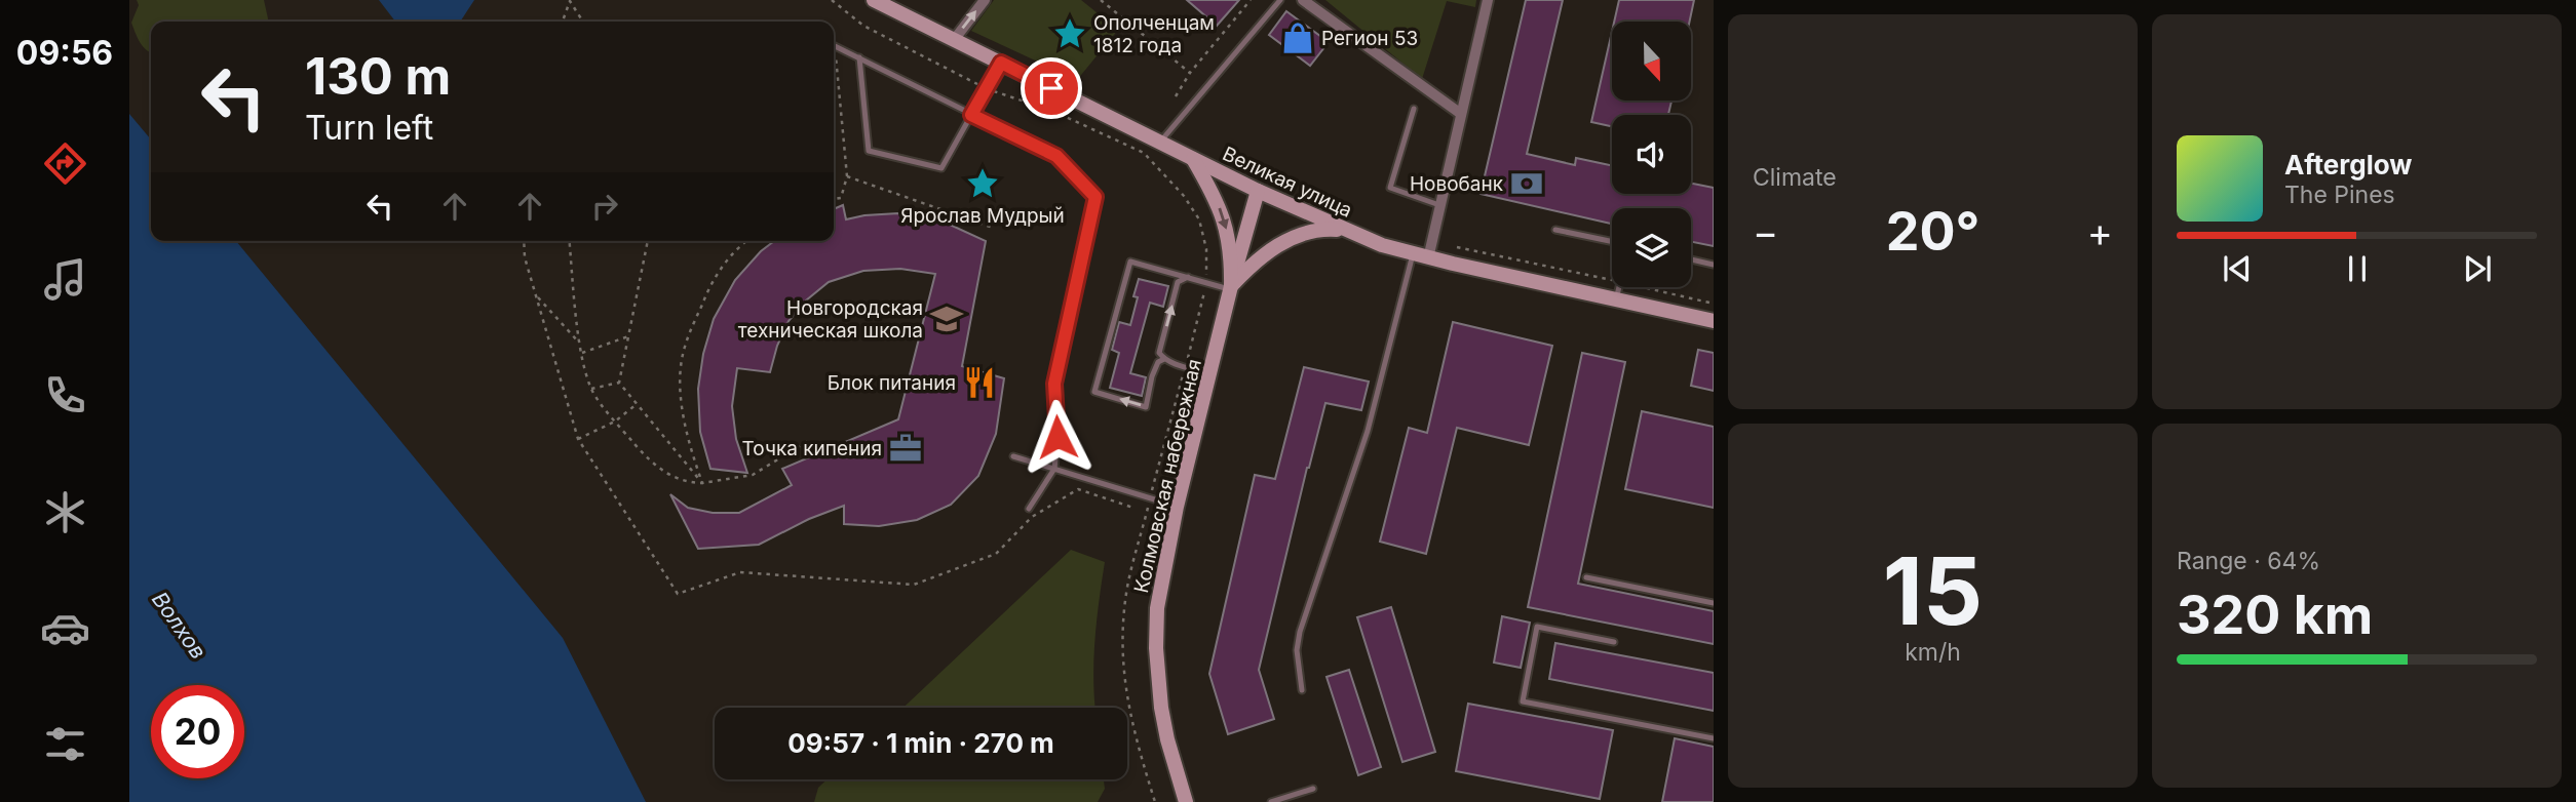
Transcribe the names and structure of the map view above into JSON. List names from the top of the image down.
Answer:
{
  "streets": {
    "main road": ["Великая улица", "Колмовская набережная"]
  },
  "water": ["Волхов"],
  "places": {
    "place": ["Ополченцам 1812 года", "Ярослав Мудрый"],
    "shop": ["Регион 53"],
    "bank": ["Новобанк"],
    "school or university": ["Новгородская техническая школа"],
    "restaurant": ["Блок питания"],
    "office": ["Точка кипения"]
  },
  "north": "bottom",
  "page": {
    "tabs": "09:56",
    "tile": [
      "Climate",
      ["15", "km/h"],
      ["Range · 64%", "320 km"]
    ],
    "turn": ["130 m", "Turn left"],
    "song": ["Afterglow", "The Pines"],
    "heat": ["−", "20°", "+"],
    "limit": "20",
    "trip": "09:57 · 1 min · 270 m"
  }
}
